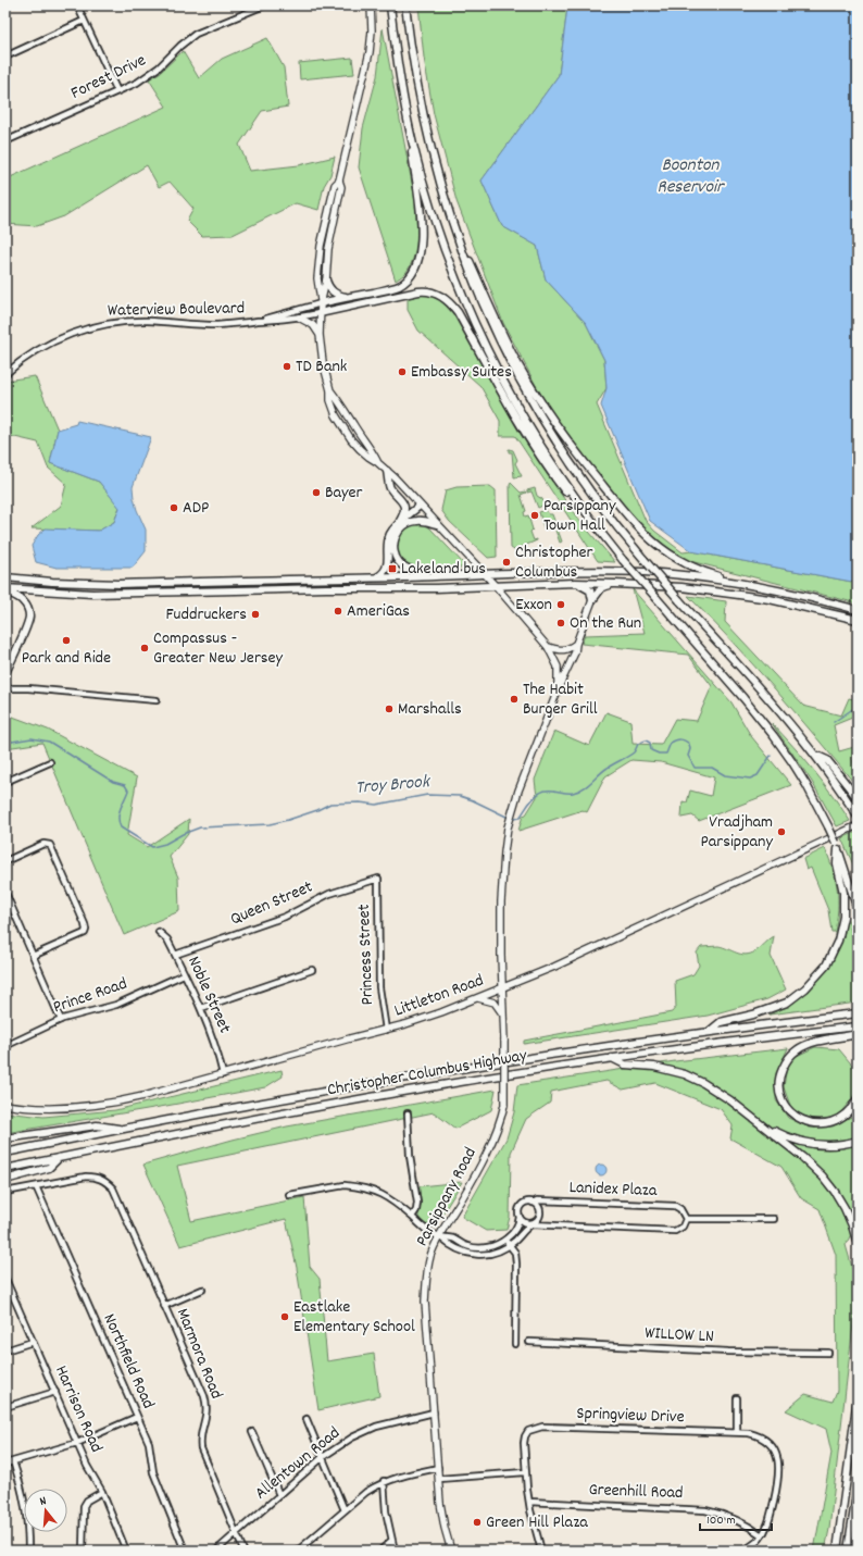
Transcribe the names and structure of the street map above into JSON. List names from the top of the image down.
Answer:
{
  "streets": {
    "highway": ["Christopher Columbus Highway"],
    "main road": ["Littleton Road", "Parsippany Road"],
    "street": [
      "Forest Drive",
      "Waterview Boulevard",
      "Queen Street",
      "Princess Street",
      "Noble Street",
      "Prince Road",
      "Lanidex Plaza",
      "WILLOW LN",
      "Marmora Road",
      "Northfield Road",
      "Harrison Road",
      "Springview Drive",
      "Allentown Road",
      "Greenhill Road"
    ]
  },
  "crossings": [
    ["Queen Street", "Princess Street"],
    ["Queen Street", "Noble Street"],
    ["Princess Street", "Littleton Road"],
    ["Noble Street", "Prince Road"],
    ["Noble Street", "Littleton Road"],
    ["Littleton Road", "Parsippany Road"],
    ["Parsippany Road", "Allentown Road"],
    ["Marmora Road", "Northfield Road"],
    ["Marmora Road", "Allentown Road"],
    ["Springview Drive", "Greenhill Road"]
  ],
  "water": ["Boonton Reservoir", "Troy Brook"],
  "places": {
    "other": [
      "TD Bank",
      "Embassy Suites",
      "Bayer",
      "ADP",
      "Parsippany Town Hall",
      "Christopher Columbus",
      "Exxon",
      "AmeriGas",
      "Fuddruckers",
      "On the Run",
      "Park and Ride",
      "Compassus - Greater New Jersey",
      "The Habit Burger Grill",
      "Marshalls",
      "Vradjham Parsippany",
      "Eastlake Elementary School",
      "Green Hill Plaza"
    ],
    "transit": ["Lakeland bus"]
  },
  "scale_bar": "100 m",
  "north": "top"
}
